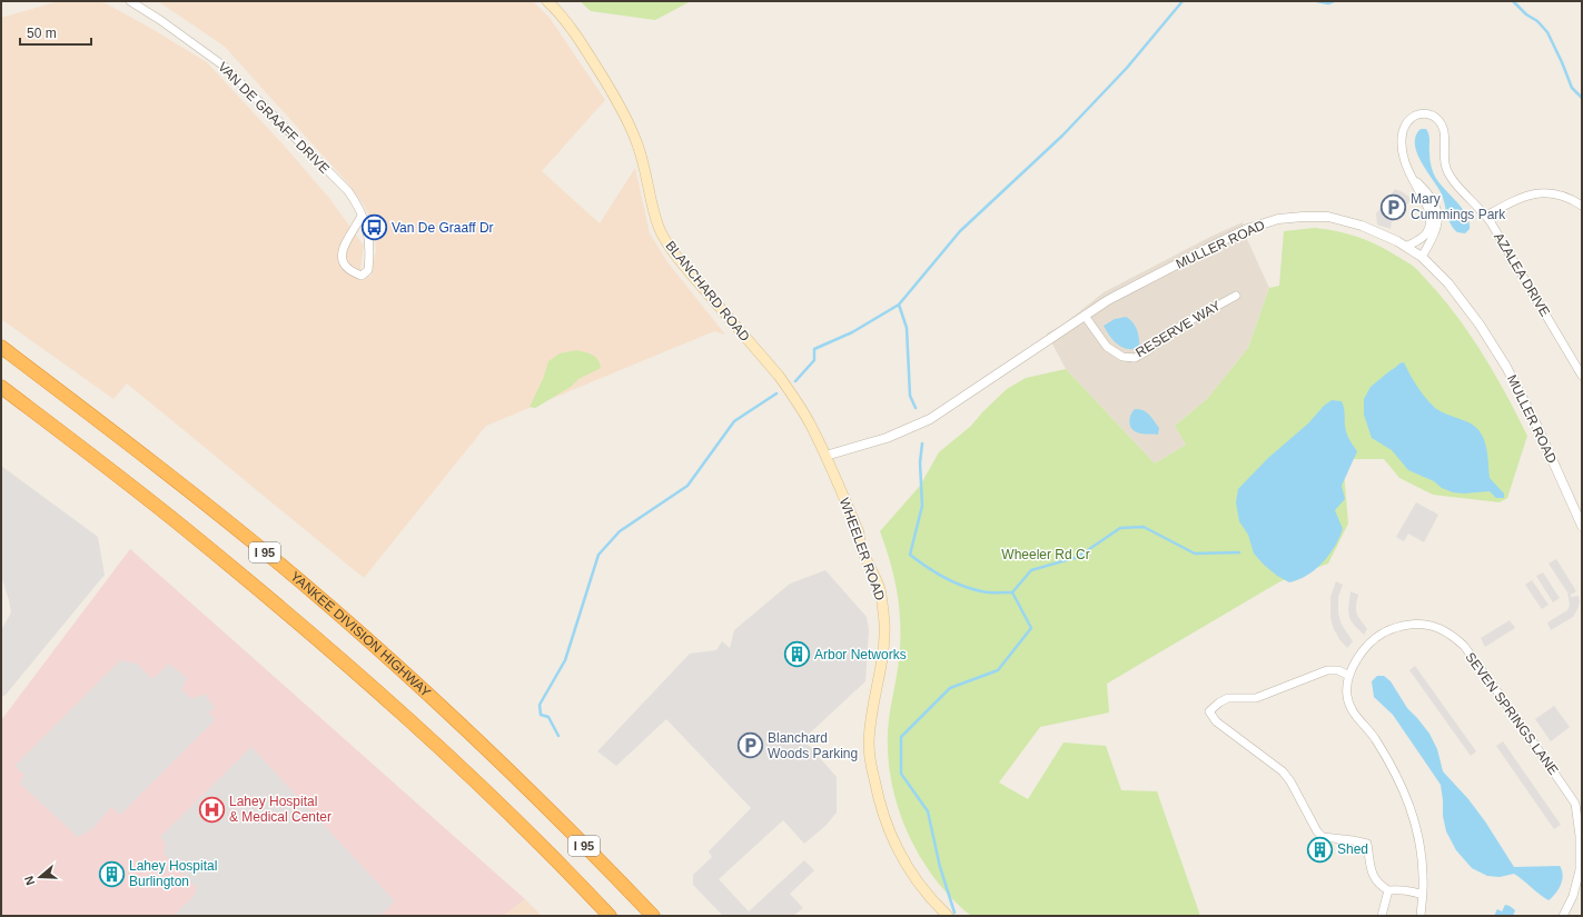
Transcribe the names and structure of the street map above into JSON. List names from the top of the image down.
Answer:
{
  "streets": {
    "highway": ["I 95", "YANKEE DIVISION HIGHWAY"],
    "main road": ["BLANCHARD ROAD", "WHEELER ROAD"],
    "street": [
      "VAN DE GRAAFF DRIVE",
      "MULLER ROAD",
      "AZALEA DRIVE",
      "RESERVE WAY",
      "SEVEN SPRINGS LANE"
    ]
  },
  "crossings": [
    ["MULLER ROAD", "AZALEA DRIVE"],
    ["MULLER ROAD", "BLANCHARD ROAD"],
    ["MULLER ROAD", "RESERVE WAY"],
    ["MULLER ROAD", "WHEELER ROAD"],
    ["BLANCHARD ROAD", "WHEELER ROAD"]
  ],
  "parks": ["Wheeler Rd Cr"],
  "places": {
    "parking": ["Mary Cummings Park", "Blanchard Woods Parking"],
    "bus stop": ["Van De Graaff Dr"],
    "building": ["Arbor Networks", "Shed", "Lahey Hospital Burlington"],
    "hospital": ["Lahey Hospital & Medical Center"]
  },
  "scale_bar": "50 m",
  "north": "left"
}
